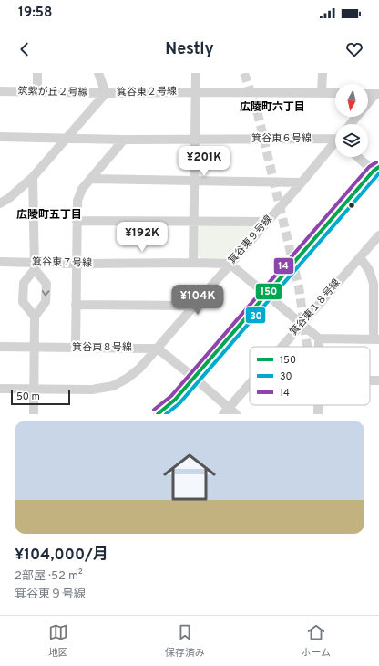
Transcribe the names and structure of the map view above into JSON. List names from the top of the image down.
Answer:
{
  "streets": {
    "street": [
      "筑紫が丘２号線",
      "箕谷東２号線",
      "箕谷東６号線",
      "箕谷東９号線",
      "箕谷東７号線",
      "箕谷東１８号線",
      "箕谷東８号線"
    ]
  },
  "crossings": [
    ["筑紫が丘２号線", "箕谷東２号線"],
    ["箕谷東２号線", "箕谷東６号線"],
    ["箕谷東９号線", "箕谷東７号線"],
    ["箕谷東９号線", "箕谷東８号線"]
  ],
  "districts": ["広陵町六丁目", "広陵町五丁目"],
  "lines": ["transit line 14", "transit line 150", "transit line 30"],
  "legend": ["150", "30", "14"],
  "scale_bar": "50 m",
  "north": "bottom",
  "page": {
    "status": "19:58",
    "header": "Nestly",
    "price": ["¥201K", "¥192K", "¥104K"],
    "scale": "50 m",
    "list": [
      {
        "name": "¥104,000/月",
        "note": "2部屋 · 52 m² · 箕谷東９号線"
      }
    ],
    "tabs": ["地図", "保存済み", "ホーム"]
  }
}
